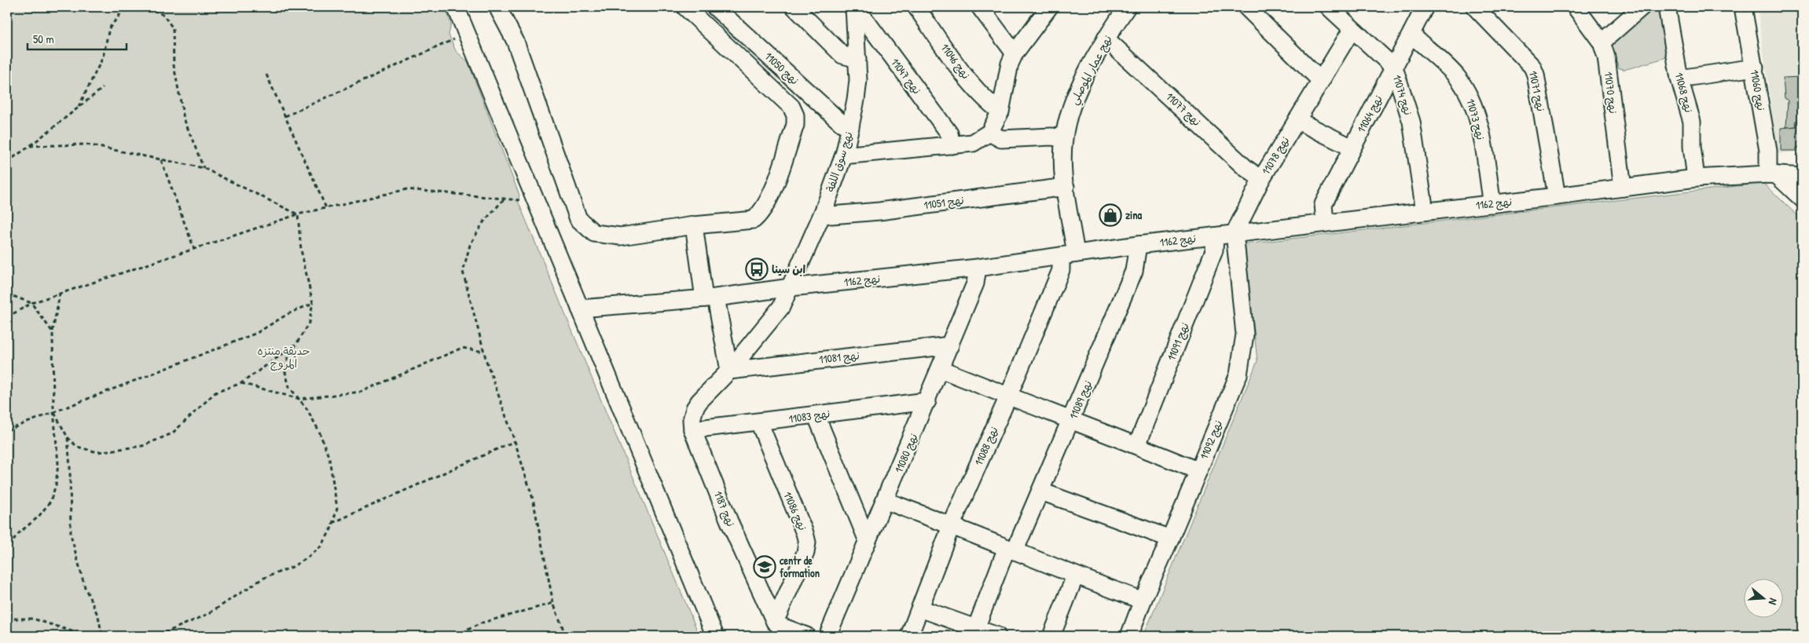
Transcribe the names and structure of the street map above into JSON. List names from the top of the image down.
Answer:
{
  "streets": {
    "street": [
      "نهج 11046",
      "نهج 11050",
      "نهج عمار الموصلي",
      "نهج 11047",
      "نهج 11060",
      "نهج 11071",
      "نهج 11070",
      "نهج 11068",
      "نهج 11074",
      "نهج 11077",
      "نهج 11064",
      "نهج 11073",
      "نهج 11078",
      "نهج سوق اللفة",
      "نهج 11051",
      "نهج 1162",
      "نهج 11091",
      "نهج 11081",
      "نهج 11089",
      "نهج 11083",
      "نهج 11092",
      "نهج 11088",
      "نهج 11080",
      "نهج 1187",
      "نهج 11086"
    ]
  },
  "crossings": [
    ["نهج 11050", "نهج سوق اللفة"],
    ["نهج عمار الموصلي", "نهج 11077"],
    ["نهج عمار الموصلي", "نهج 11051"],
    ["نهج عمار الموصلي", "نهج 1162"],
    ["نهج عمار الموصلي", "نهج 11088"],
    ["نهج 11047", "نهج سوق اللفة"],
    ["نهج 11060", "نهج 1162"],
    ["نهج 11071", "نهج 1162"],
    ["نهج 11070", "نهج 1162"],
    ["نهج 11068", "نهج 1162"],
    ["نهج 11074", "نهج 11064"],
    ["نهج 11074", "نهج 11078"],
    ["نهج 11074", "نهج 1162"],
    ["نهج 11077", "نهج 11078"],
    ["نهج 11064", "نهج 11073"],
    ["نهج 11064", "نهج 1162"],
    ["نهج 11073", "نهج 1162"],
    ["نهج 11078", "نهج 1162"],
    ["نهج 11078", "نهج 11092"],
    ["نهج سوق اللفة", "نهج 11051"],
    ["نهج سوق اللفة", "نهج 1162"],
    ["نهج سوق اللفة", "نهج 1187"],
    ["نهج 1162", "نهج 11091"],
    ["نهج 1162", "نهج 11089"],
    ["نهج 1162", "نهج 11092"],
    ["نهج 1162", "نهج 11088"],
    ["نهج 1162", "نهج 11080"],
    ["نهج 1162", "نهج 1187"],
    ["نهج 11081", "نهج 11080"],
    ["نهج 11081", "نهج 1187"],
    ["نهج 11083", "نهج 11080"],
    ["نهج 11083", "نهج 1187"],
    ["نهج 11083", "نهج 11086"],
    ["نهج 1187", "نهج 11086"]
  ],
  "parks": ["حديقة منتزه المروج"],
  "places": {
    "shop": ["zina"],
    "bus stop": ["ابن سينا"],
    "school or university": ["centr de formation"]
  },
  "scale_bar": "50 m",
  "north": "right"
}
